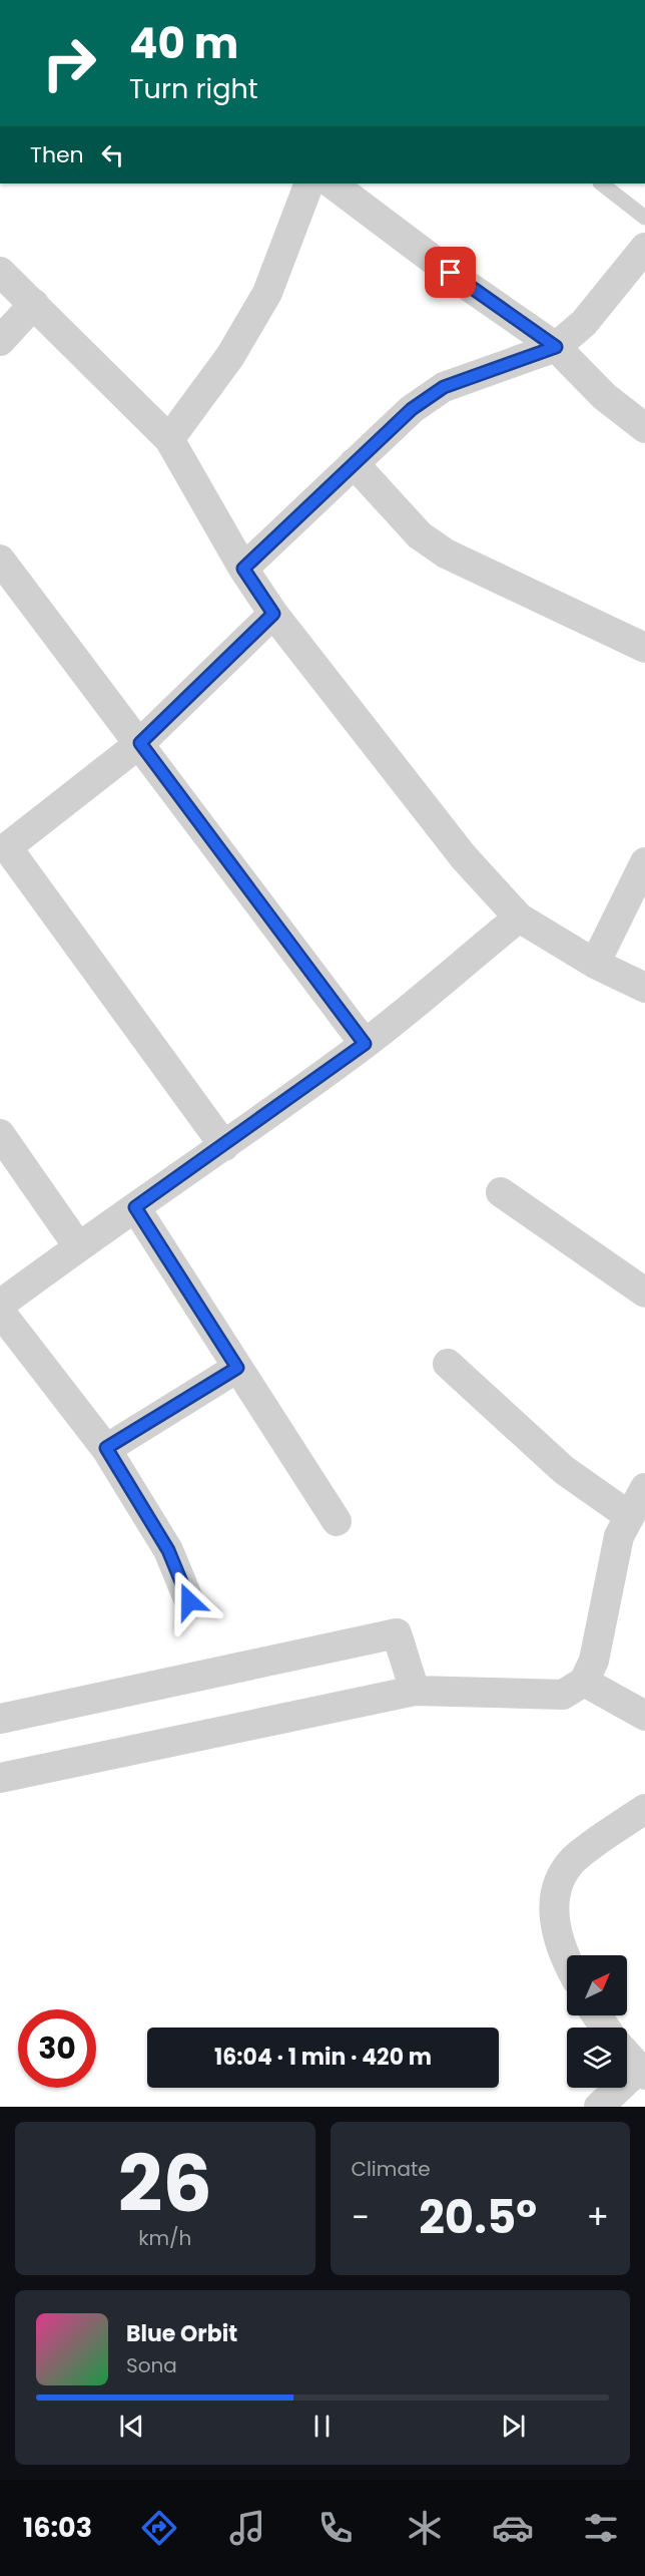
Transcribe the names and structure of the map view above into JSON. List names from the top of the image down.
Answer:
{
  "north": "top right",
  "page": {
    "turn": ["40 m", "Turn right"],
    "then": "Then",
    "limit": "30",
    "trip": "16:04 · 1 min · 420 m",
    "tile": [
      ["26", "km/h"],
      "Climate"
    ],
    "heat": ["−", "20.5°", "+"],
    "song": ["Blue Orbit", "Sona"],
    "tabs": "16:03"
  }
}
